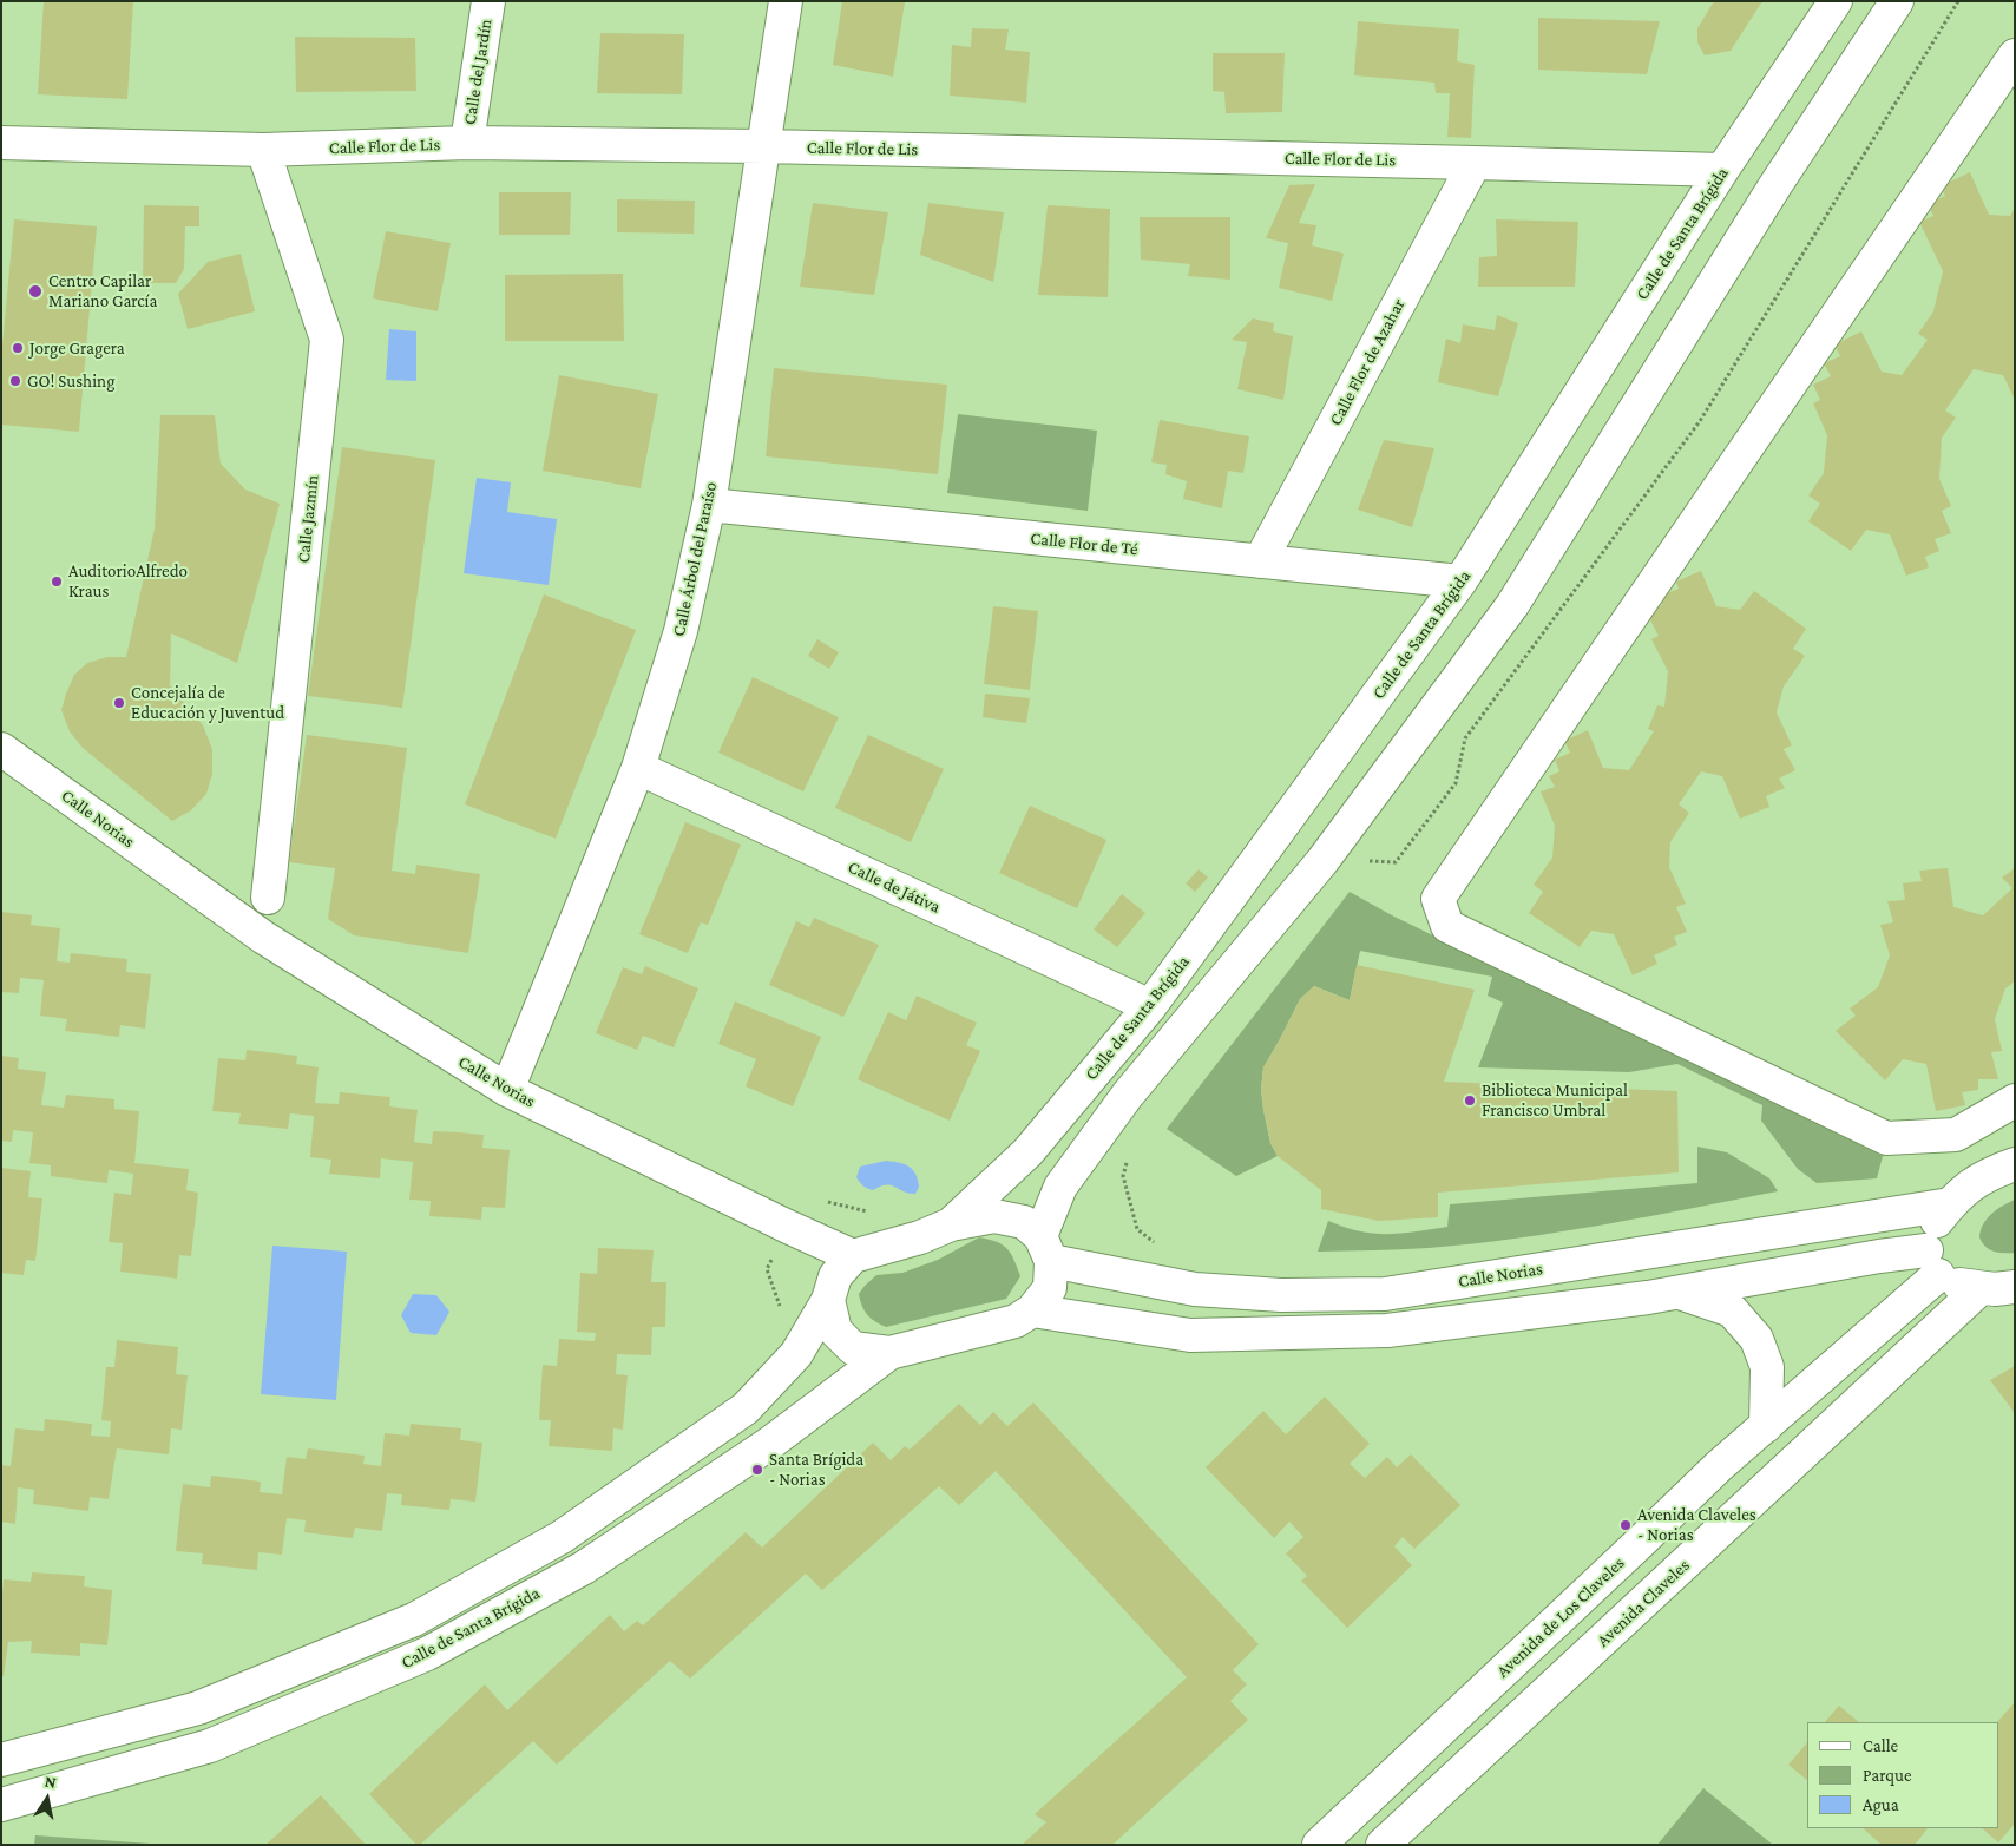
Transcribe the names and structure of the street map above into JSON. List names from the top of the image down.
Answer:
{
  "streets": {
    "street": [
      "Calle del Jardín",
      "Calle Flor de Lis",
      "Calle de Santa Brígida",
      "Calle Flor de Azahar",
      "Calle Jazmín",
      "Calle Flor de Té",
      "Calle Árbol del Paraíso",
      "Calle Norias",
      "Calle de Játiva",
      "Avenida Claveles",
      "Avenida de Los Claveles"
    ]
  },
  "crossings": [
    ["Calle del Jardín", "Calle Flor de Lis"],
    ["Calle Flor de Lis", "Calle de Santa Brígida"],
    ["Calle Flor de Lis", "Calle Flor de Azahar"],
    ["Calle Flor de Lis", "Calle Jazmín"],
    ["Calle Flor de Lis", "Calle Árbol del Paraíso"],
    ["Calle de Santa Brígida", "Calle Flor de Té"],
    ["Calle de Santa Brígida", "Calle Norias"],
    ["Calle de Santa Brígida", "Calle de Játiva"],
    ["Calle Flor de Azahar", "Calle Flor de Té"],
    ["Calle Flor de Té", "Calle Árbol del Paraíso"],
    ["Calle Árbol del Paraíso", "Calle Norias"],
    ["Calle Árbol del Paraíso", "Calle de Játiva"]
  ],
  "places": [
    "Centro Capilar Mariano García",
    "Jorge Gragera",
    "GO! Sushing",
    "AuditorioAlfredo Kraus",
    "Concejalía de Educación y Juventud",
    "Biblioteca Municipal Francisco Umbral",
    "Santa Brígida - Norias",
    "Avenida Claveles - Norias"
  ],
  "legend": ["Calle", "Parque", "Agua"],
  "north": "top"
}
